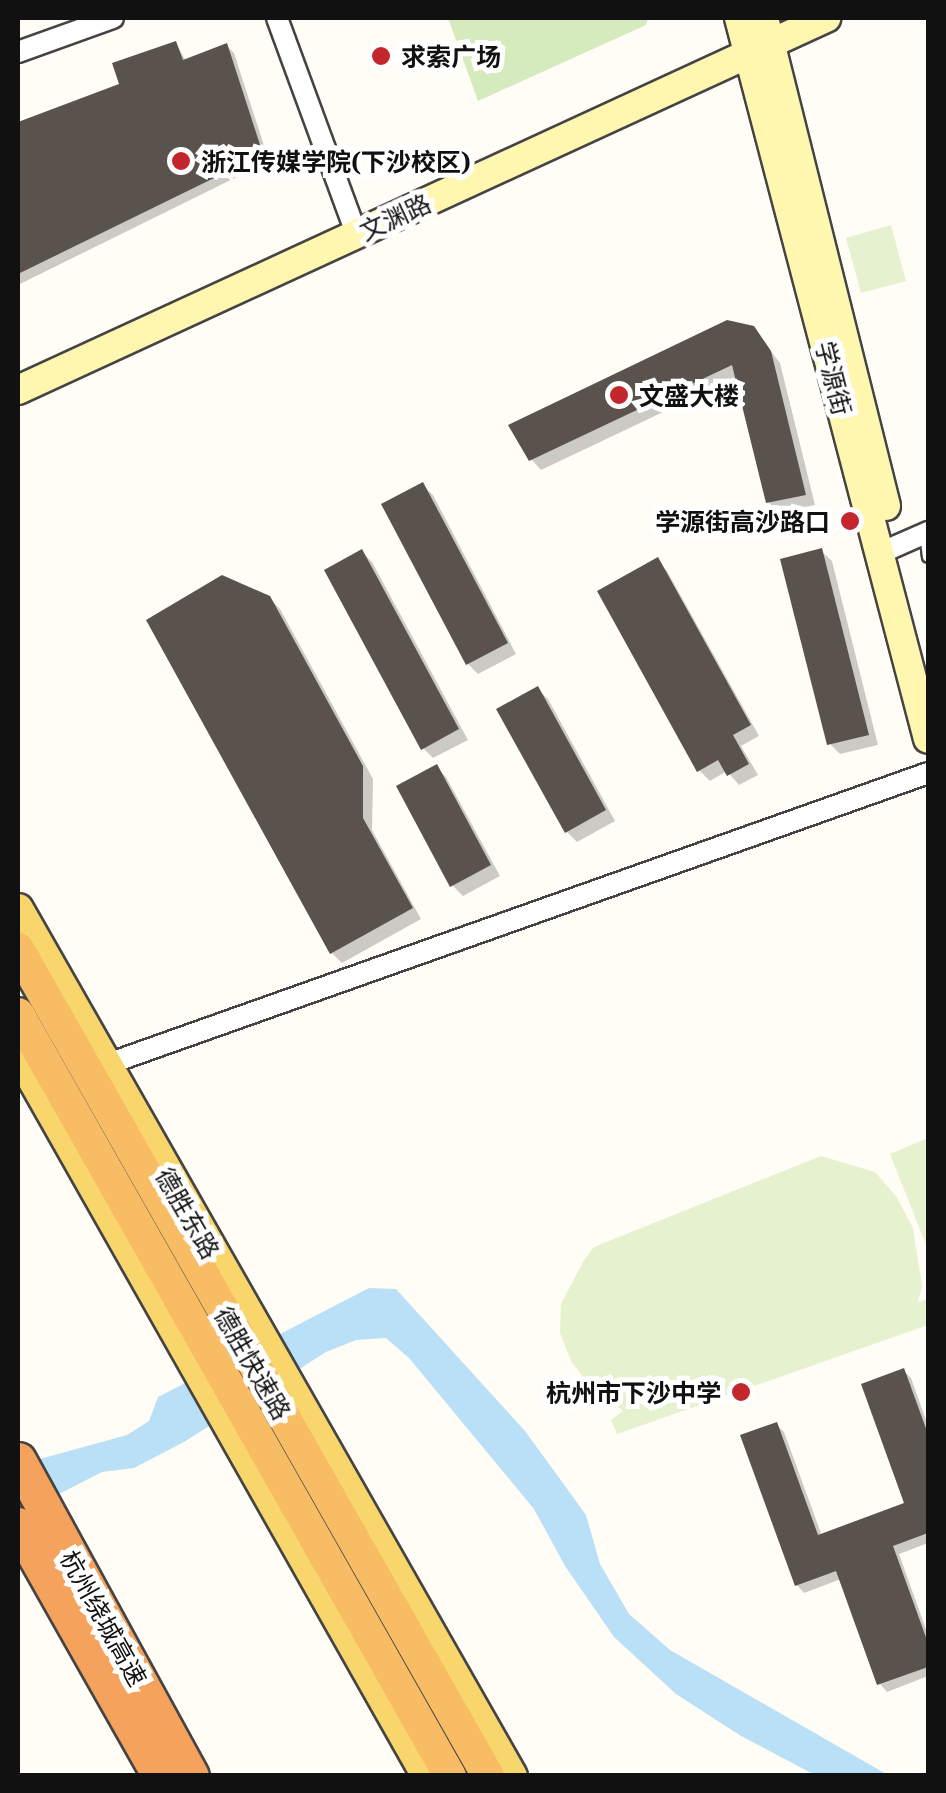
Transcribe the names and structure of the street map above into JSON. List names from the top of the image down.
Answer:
{
  "streets": {
    "highway": ["德胜快速路", "杭州绕城高速"],
    "main road": ["文渊路", "学源街", "德胜东路"]
  },
  "crossings": [
    ["文渊路", "学源街"]
  ],
  "places": [
    "求索广场",
    "浙江传媒学院(下沙校区)",
    "文盛大楼",
    "学源街高沙路口",
    "杭州市下沙中学"
  ]
}
